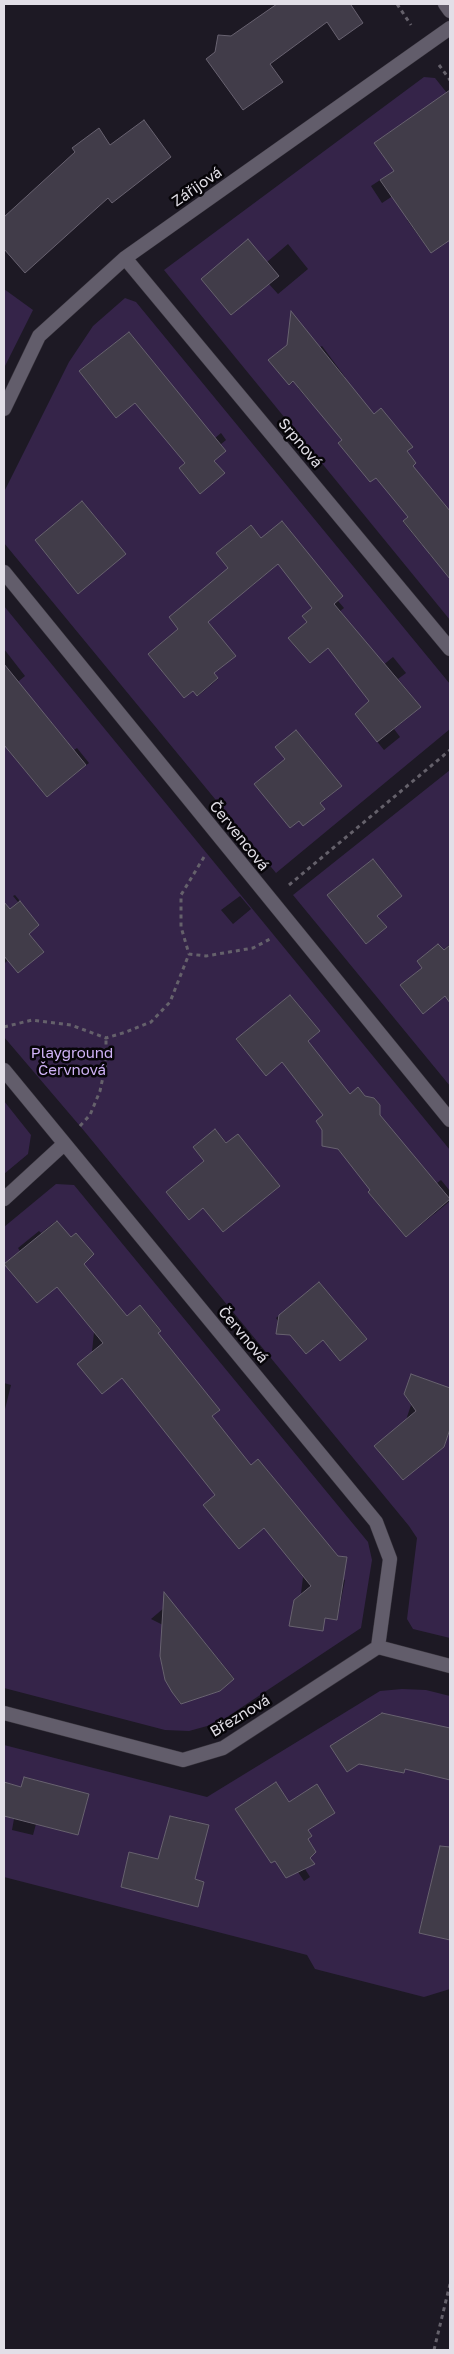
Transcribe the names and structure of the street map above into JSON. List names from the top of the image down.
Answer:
{
  "streets": {
    "street": [
      "Zářijová",
      "Srpnová",
      "Červencová",
      "Červnová",
      "Březnová"
    ]
  },
  "crossings": [
    ["Zářijová", "Srpnová"],
    ["Červnová", "Březnová"]
  ],
  "parks": ["Playground Červnová"]
}
